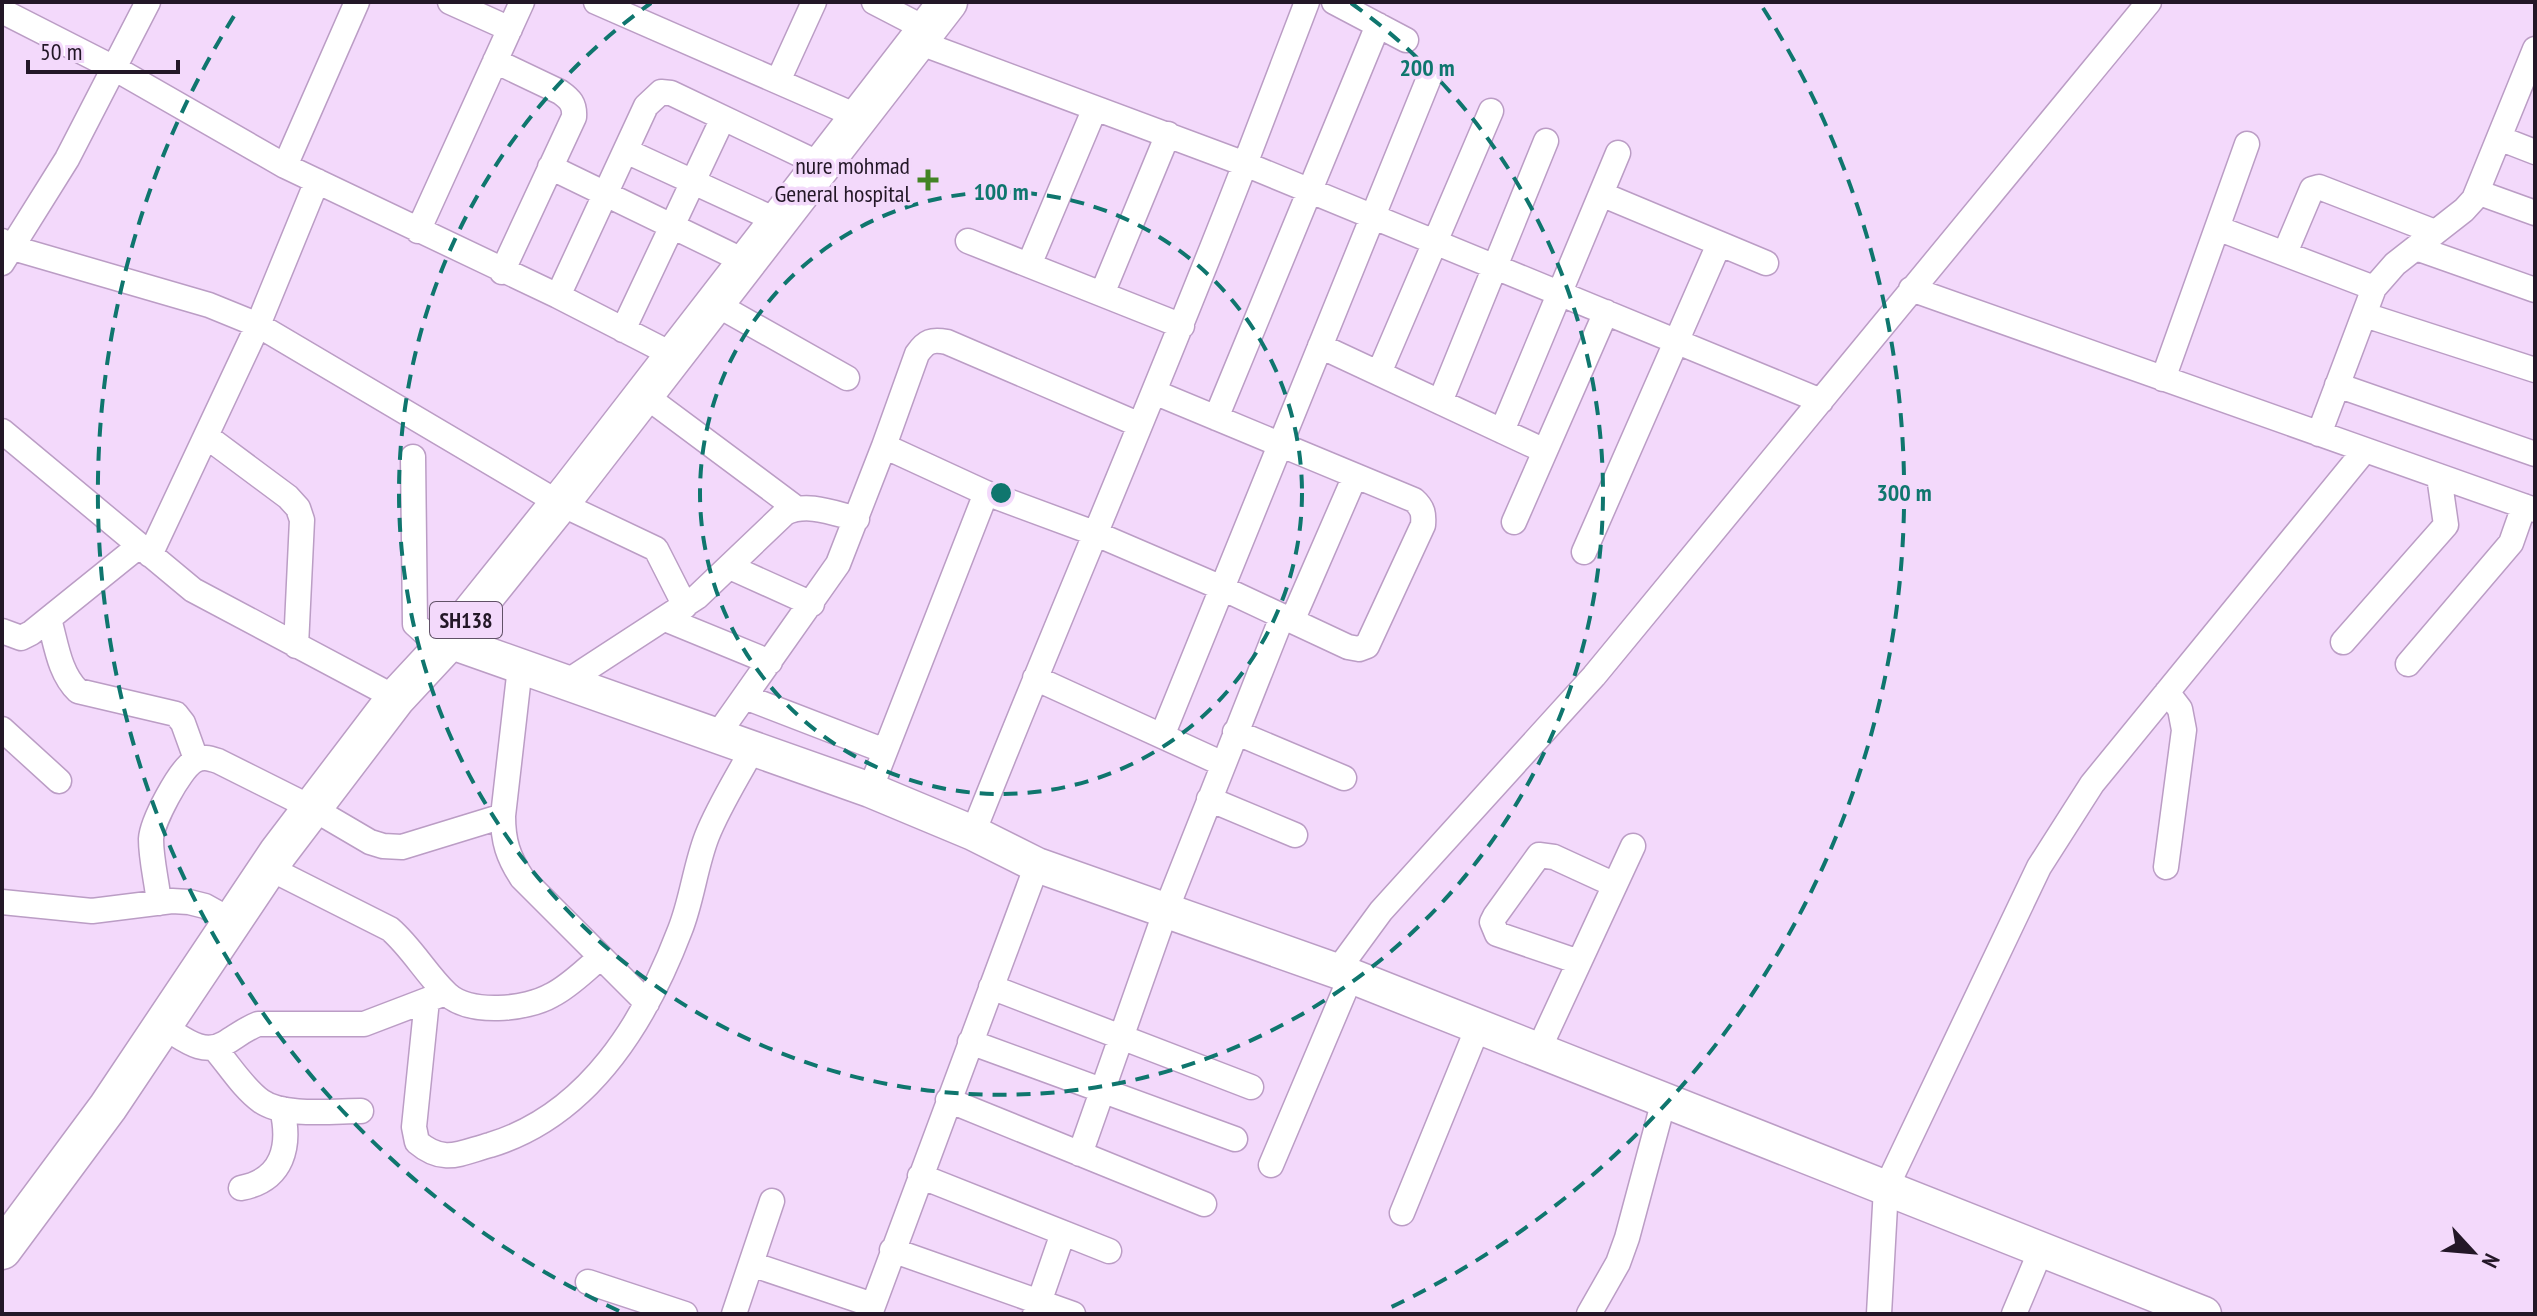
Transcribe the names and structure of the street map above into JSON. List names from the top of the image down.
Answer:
{
  "streets": {
    "main road": ["SH138"]
  },
  "places": {
    "health": ["nure mohmad General hospital"]
  },
  "scale_bar": "50 m",
  "north": "bottom right",
  "rings": ["200 m", "100 m", "300 m"]
}
